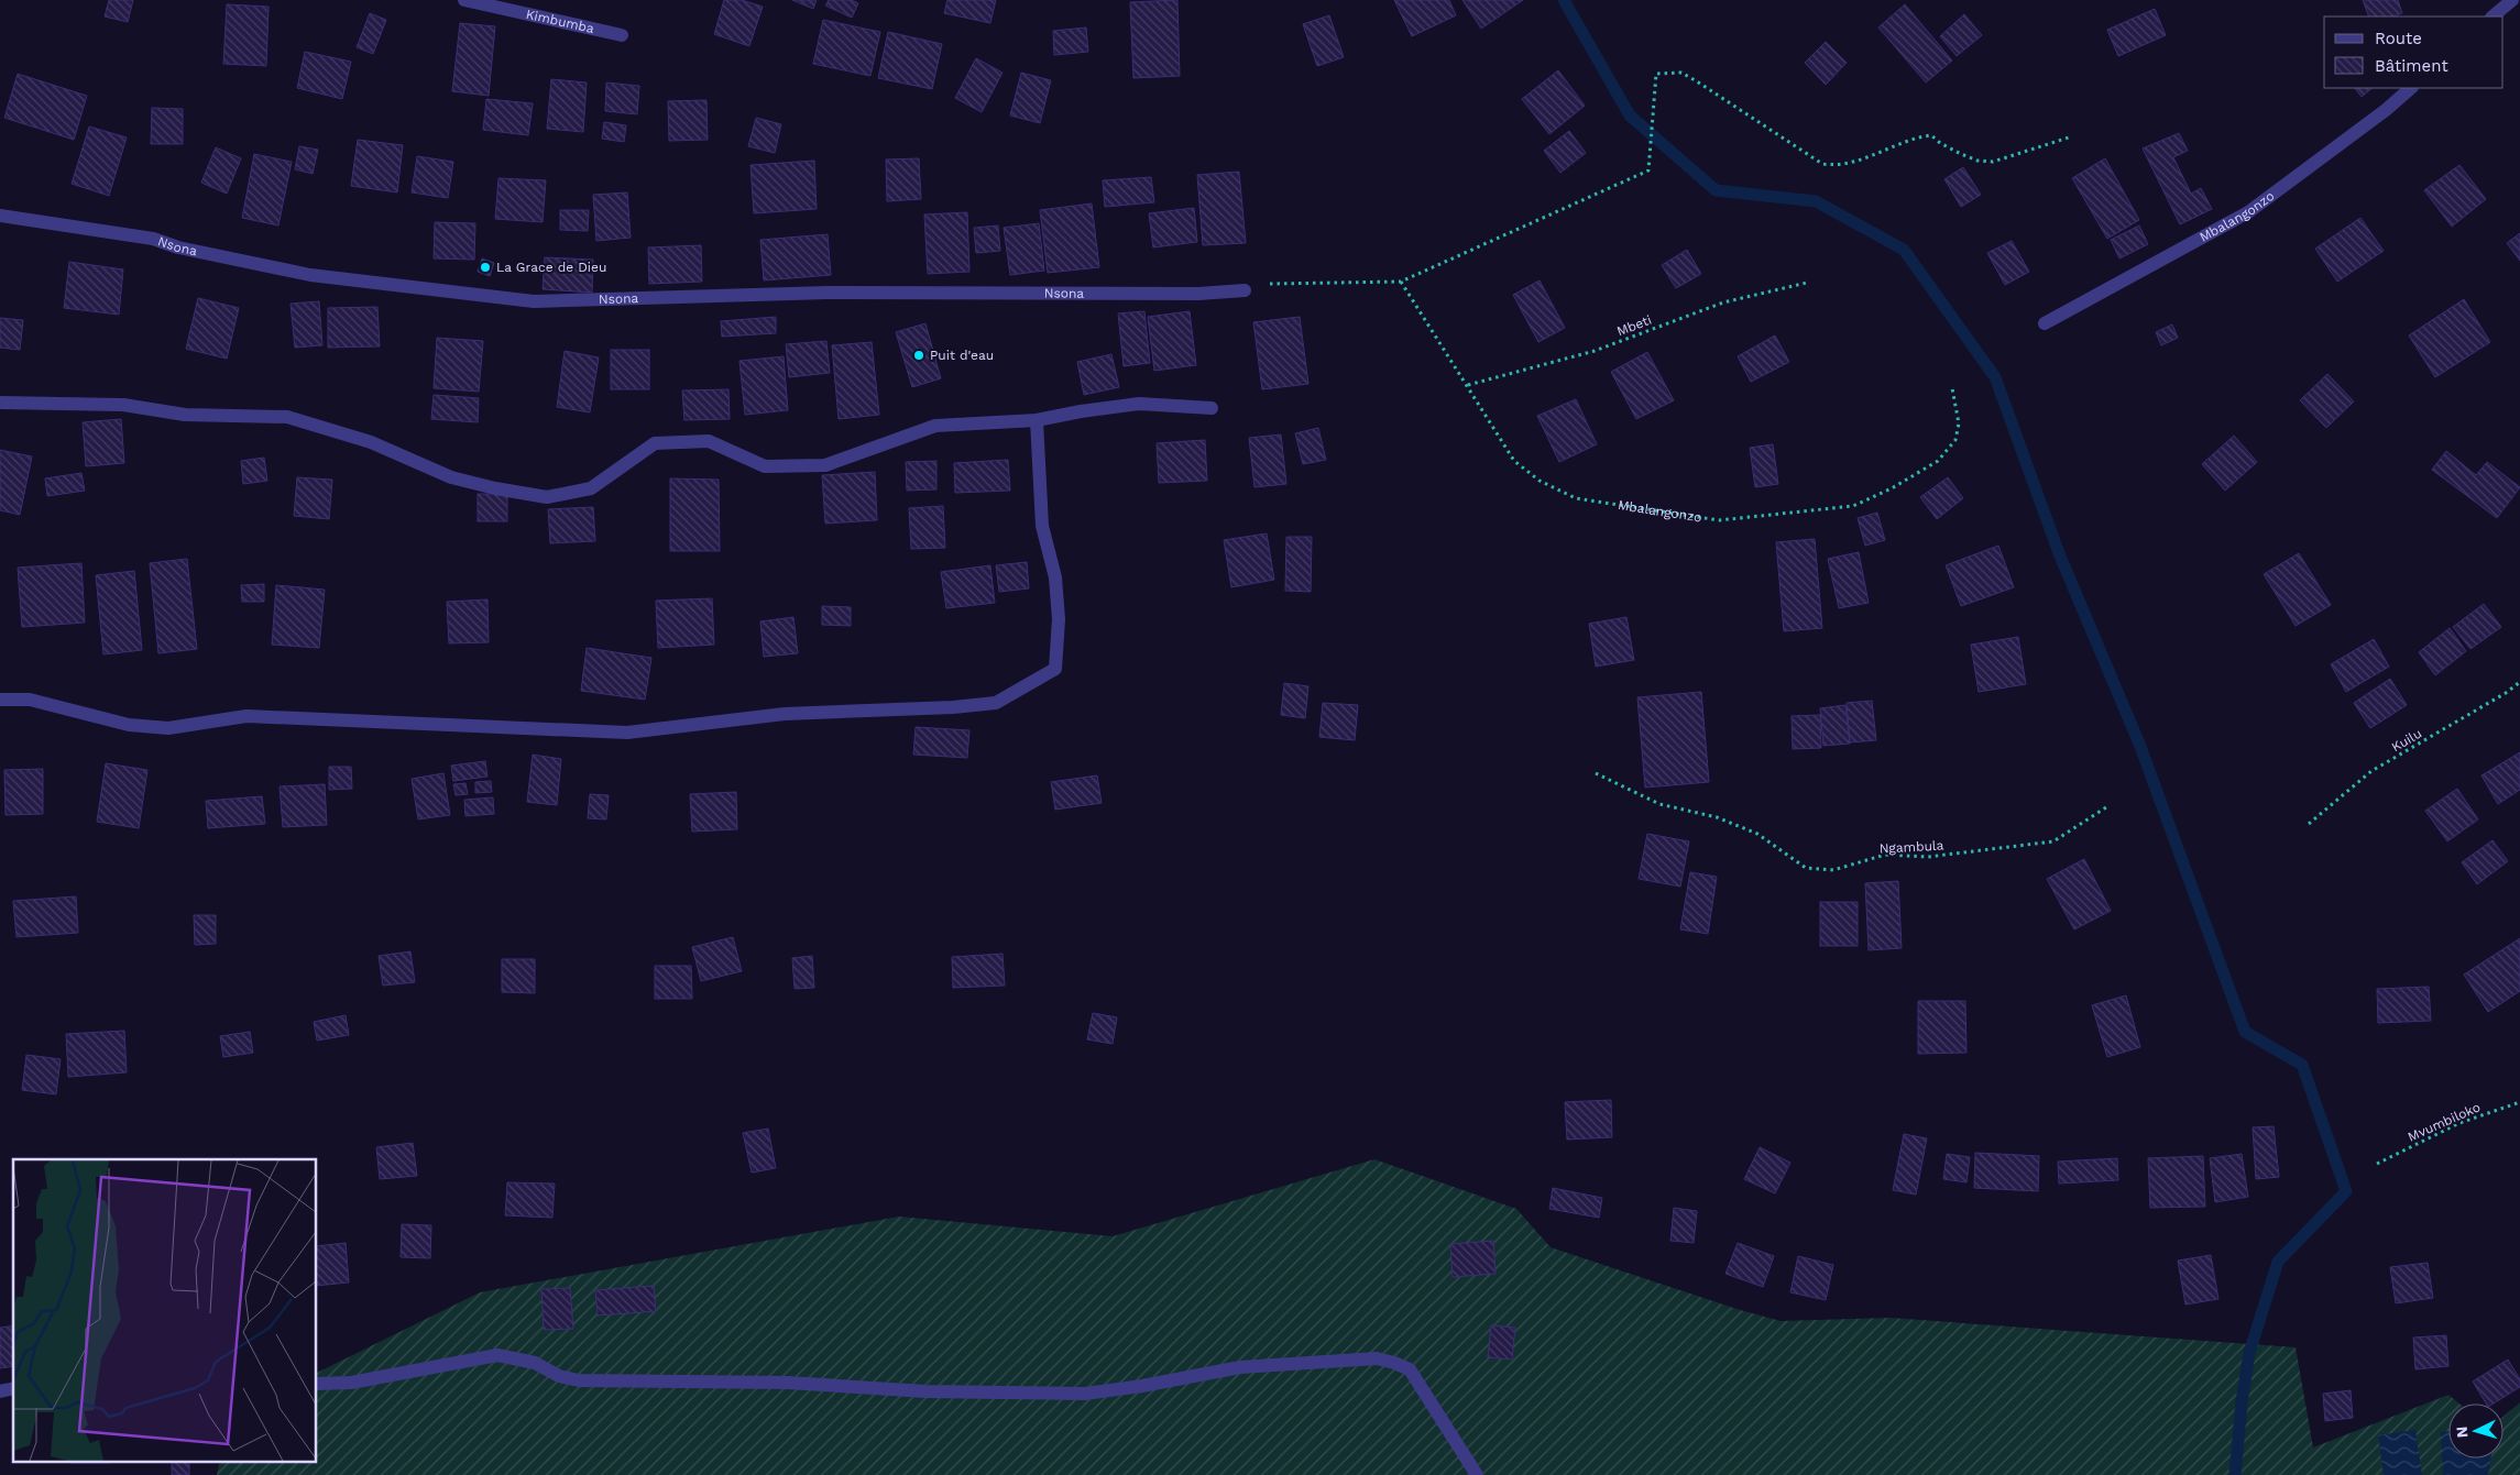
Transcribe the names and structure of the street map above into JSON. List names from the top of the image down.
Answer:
{
  "streets": {
    "street": ["Kimbumba", "Mbalangonzo", "Nsona"],
    "path": [
      "Mbeti",
      "Kuilu",
      "Ngambula",
      "Mvumbiloko"
    ]
  },
  "crossings": [
    ["Mbalangonzo", "Mbeti"]
  ],
  "places": ["La Grace de Dieu", "Puit d'eau"],
  "legend": ["Route", "Bâtiment"],
  "north": "left"
}
